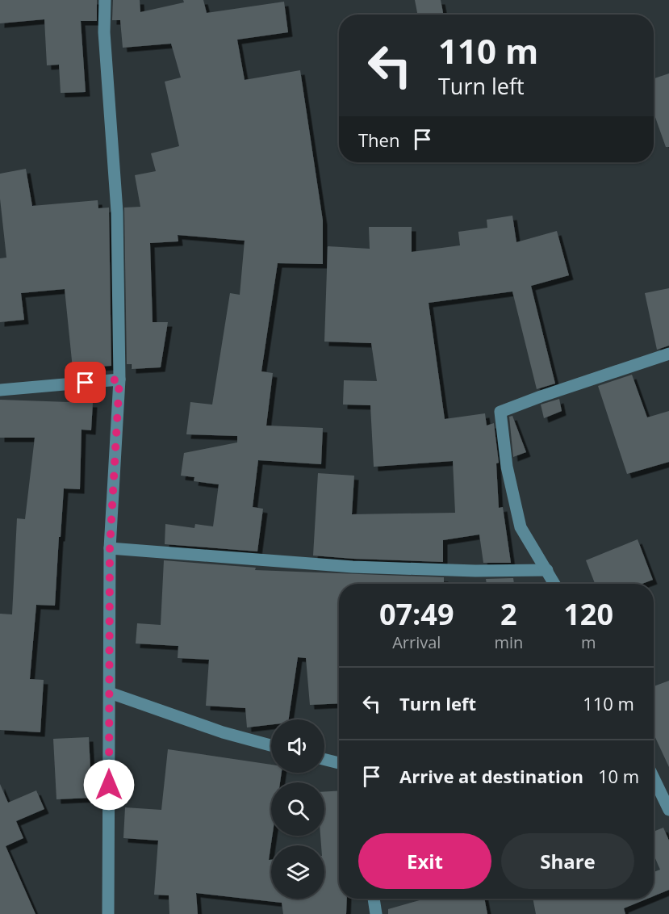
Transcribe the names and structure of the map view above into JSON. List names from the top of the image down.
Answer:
{
  "page": {
    "turn": ["110 m", "Turn left"],
    "then": "Then",
    "eta": [
      "07:49",
      "Arrival",
      "2",
      "min",
      "120",
      "m"
    ],
    "list": [
      {
        "name": "Turn left",
        "value": "110 m"
      },
      {
        "name": "Arrive at destination",
        "value": "10 m"
      }
    ],
    "buttons": ["Exit", "Share"]
  }
}
